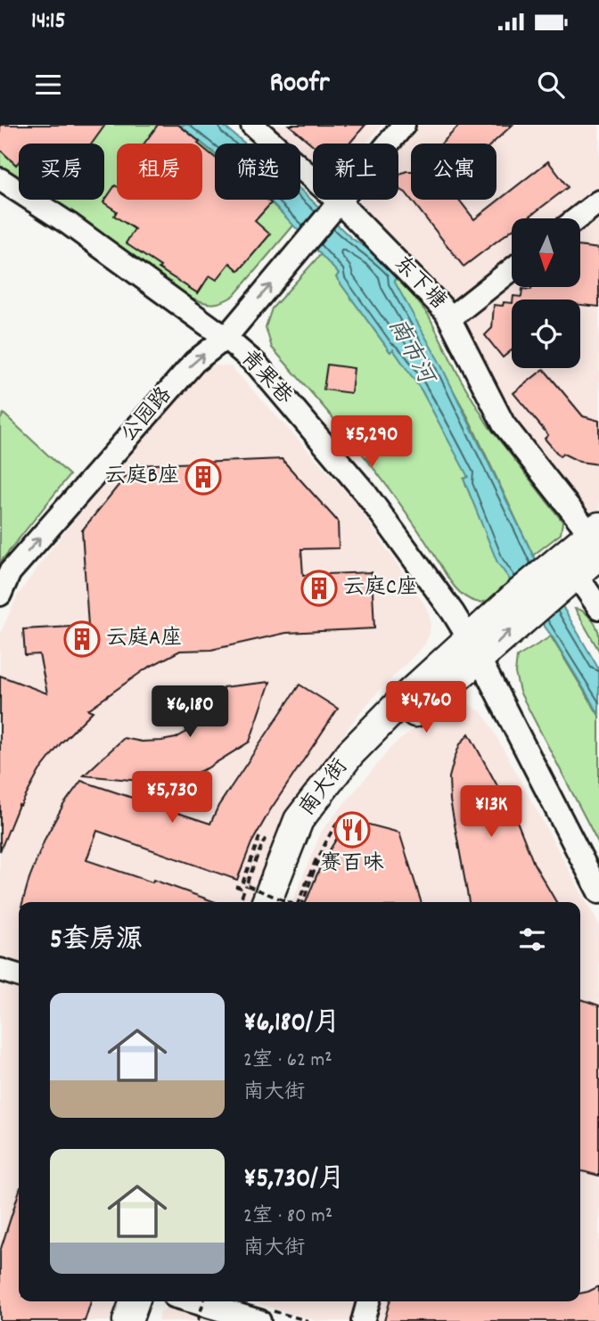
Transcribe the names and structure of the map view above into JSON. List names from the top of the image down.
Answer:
{
  "streets": {
    "main road": ["南大街"],
    "street": ["东下塘", "青果巷", "公园路"]
  },
  "crossings": [
    ["东下塘", "公园路"],
    ["青果巷", "公园路"],
    ["青果巷", "南大街"]
  ],
  "one_way": ["公园路"],
  "water": ["南市河"],
  "places": {
    "building": ["云庭B座", "云庭C座", "云庭A座"],
    "restaurant": ["赛百味"]
  },
  "north": "bottom",
  "page": {
    "status": "14:15",
    "header": "Roofr",
    "chip": [
      "买房",
      "租房",
      "筛选",
      "新上",
      "公寓"
    ],
    "price": [
      "¥5,290",
      "¥4,760",
      "¥6,180",
      "¥5,730",
      "¥13K"
    ],
    "heading": "5套房源",
    "list": [
      {
        "name": "¥6,180/月",
        "note": "2室 · 62 m² · 南大街"
      },
      {
        "name": "¥5,730/月",
        "note": "2室 · 80 m² · 南大街"
      }
    ]
  }
}
